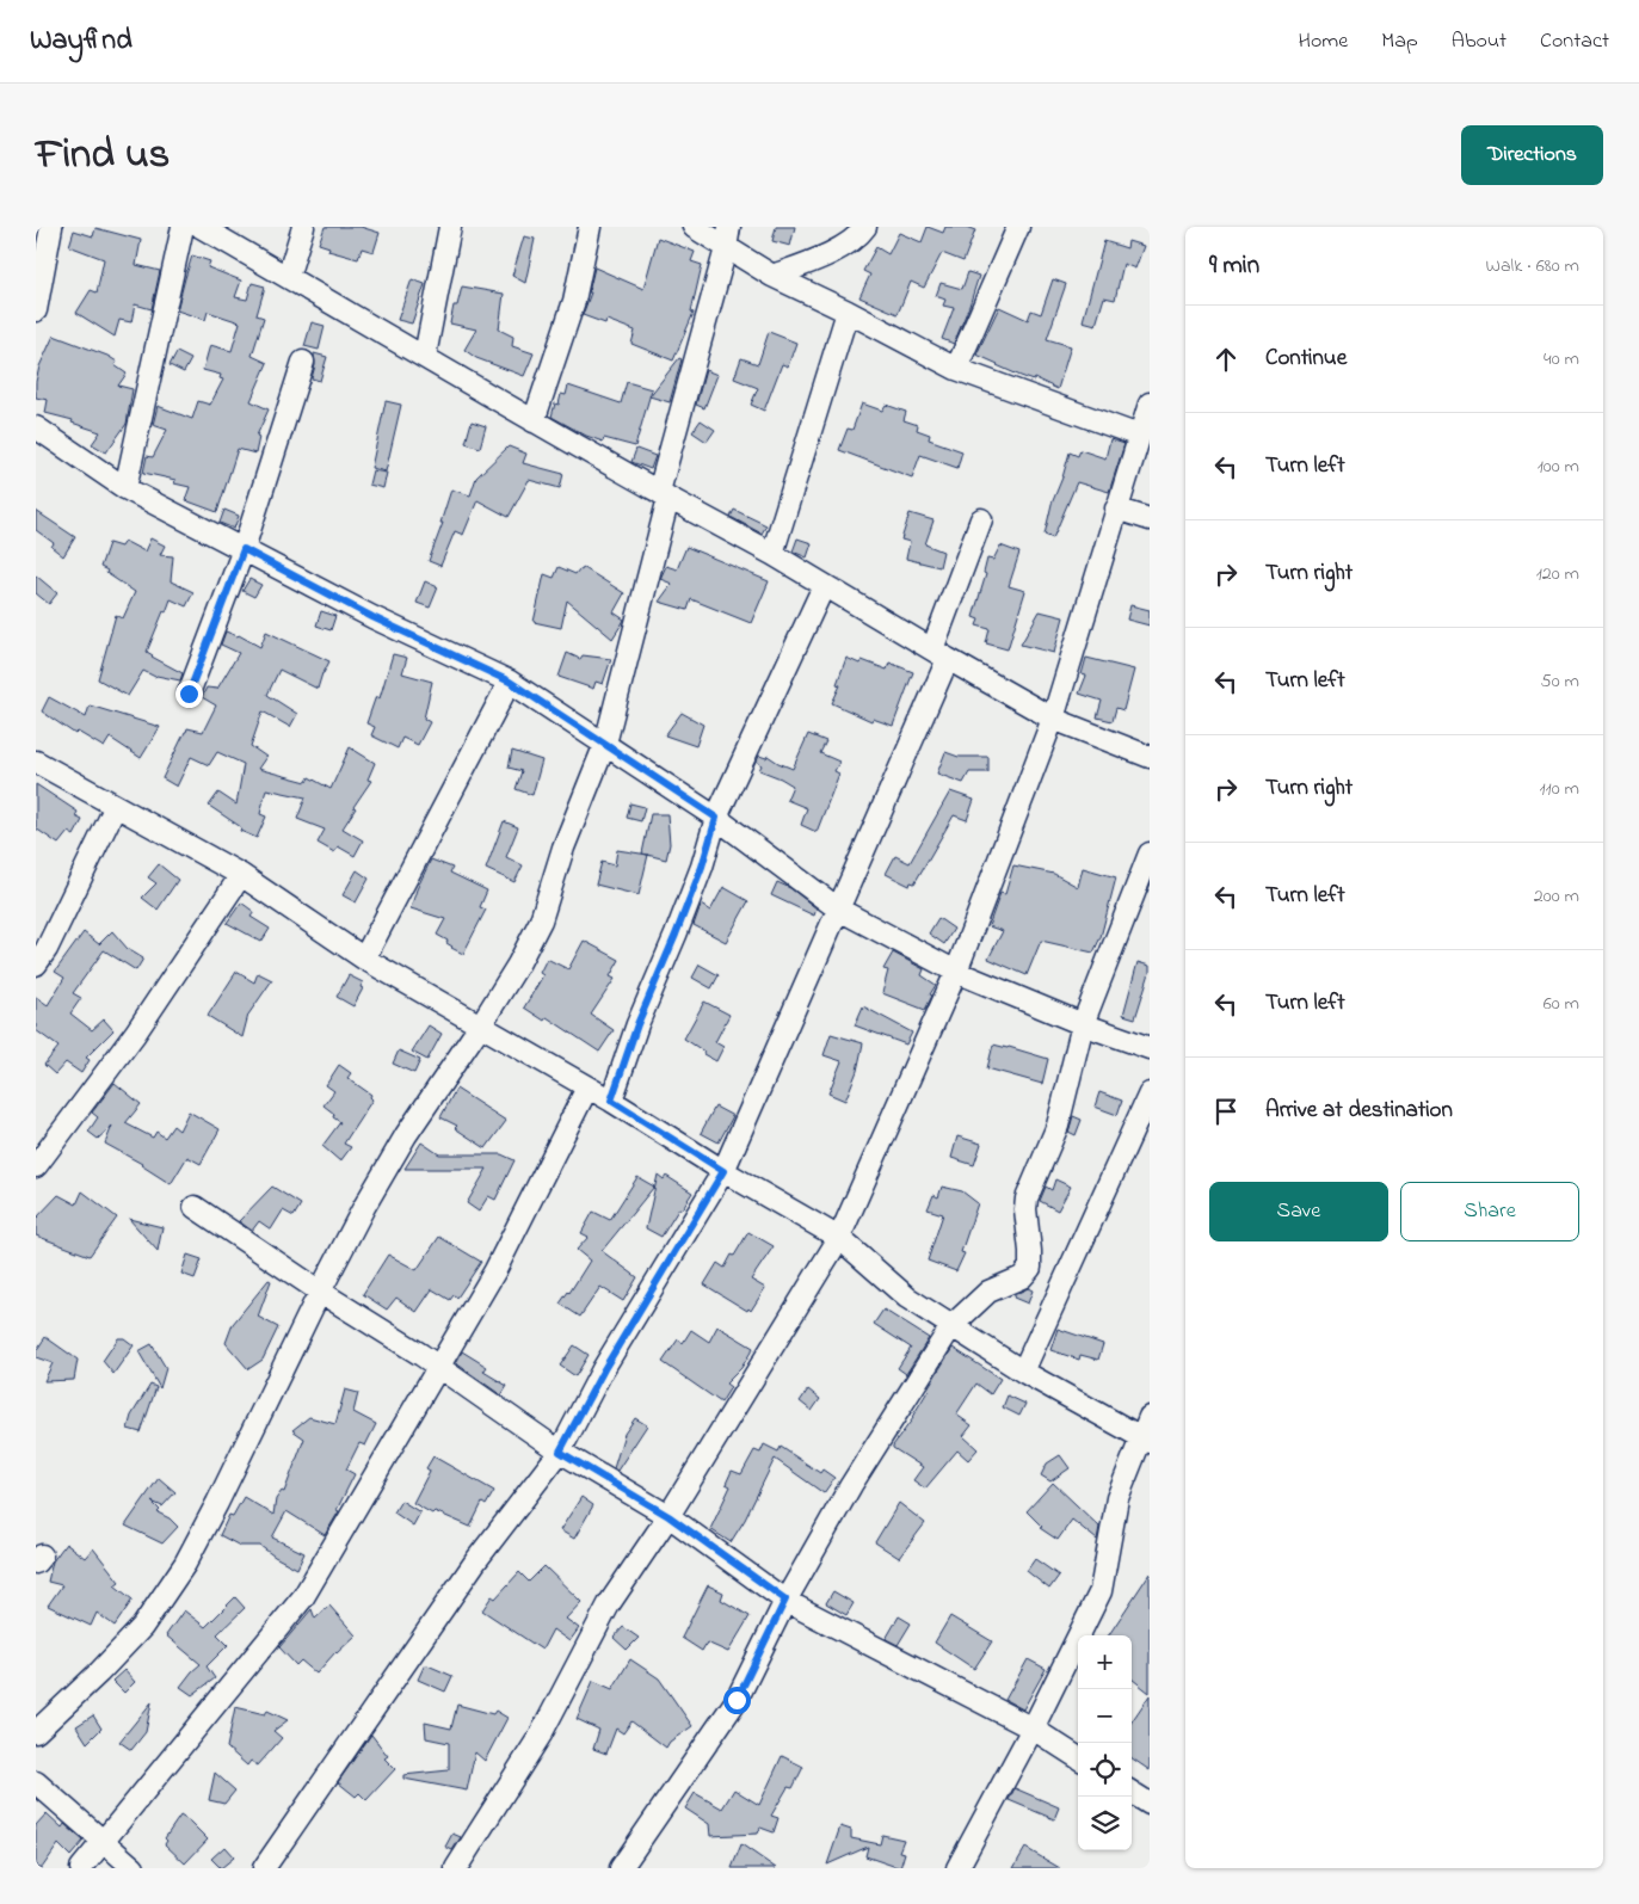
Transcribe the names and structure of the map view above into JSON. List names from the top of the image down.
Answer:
{
  "page": {
    "header": "Wayfind",
    "nav": [
      "Home",
      "Map",
      "About",
      "Contact"
    ],
    "title": "Find us",
    "buttons": [
      "Directions",
      ["Save", "Share"]
    ],
    "heading": ["9 min", "Walk · 680 m"],
    "list": [
      ["Continue", "40 m"],
      ["Turn left", "100 m"],
      ["Turn right", "120 m"],
      ["Turn left", "50 m"],
      ["Turn right", "110 m"],
      ["Turn left", "200 m"],
      ["Turn left", "60 m"],
      "Arrive at destination"
    ],
    "map_buttons": ["+", "−"]
  }
}
